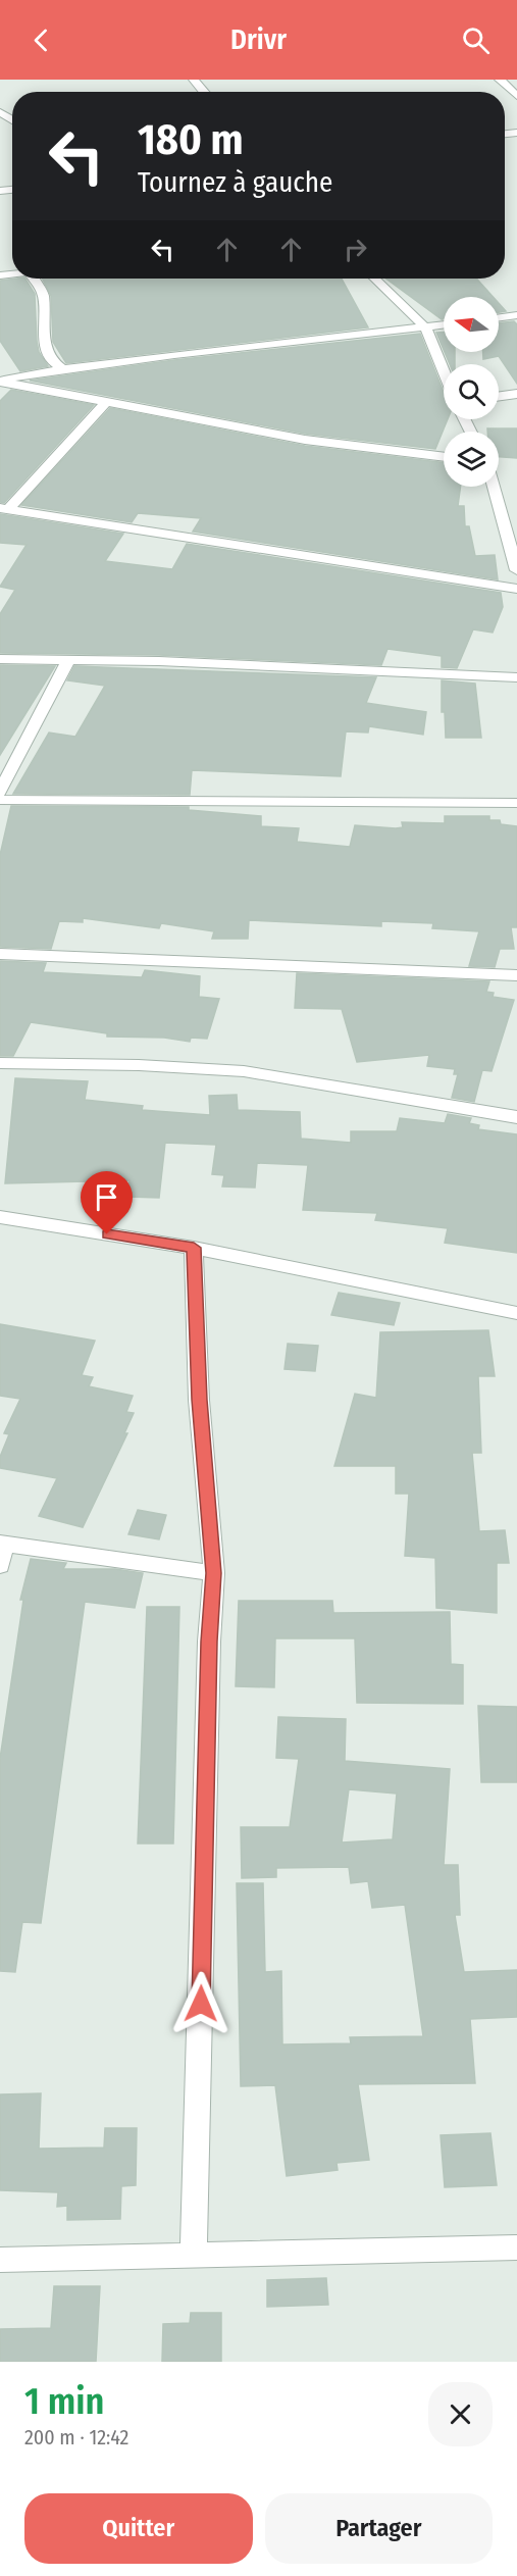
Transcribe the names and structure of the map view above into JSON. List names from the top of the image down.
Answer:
{
  "north": "left",
  "page": {
    "header": "Drivr",
    "turn": ["180 m", "Tournez à gauche"],
    "heading": ["1 min", "200 m · 12:42"],
    "buttons": ["Quitter", "Partager"]
  }
}
